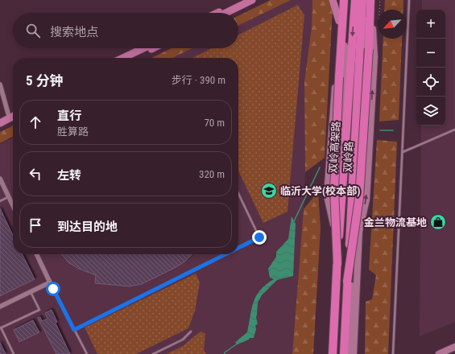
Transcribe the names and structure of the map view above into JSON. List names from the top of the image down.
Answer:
{
  "streets": {
    "highway": ["双岭高架路"],
    "main road": ["双岭路"]
  },
  "places": {
    "school or university": ["临沂大学(校本部)"],
    "shop": ["金兰物流基地"]
  },
  "north": "bottom left",
  "page": {
    "map_buttons": ["+", "−"],
    "search": "搜索地点",
    "heading": ["5 分钟", "步行 · 390 m"],
    "list": [
      ["直行", "胜算路", "70 m"],
      ["左转", "320 m"],
      "到达目的地"
    ]
  }
}
